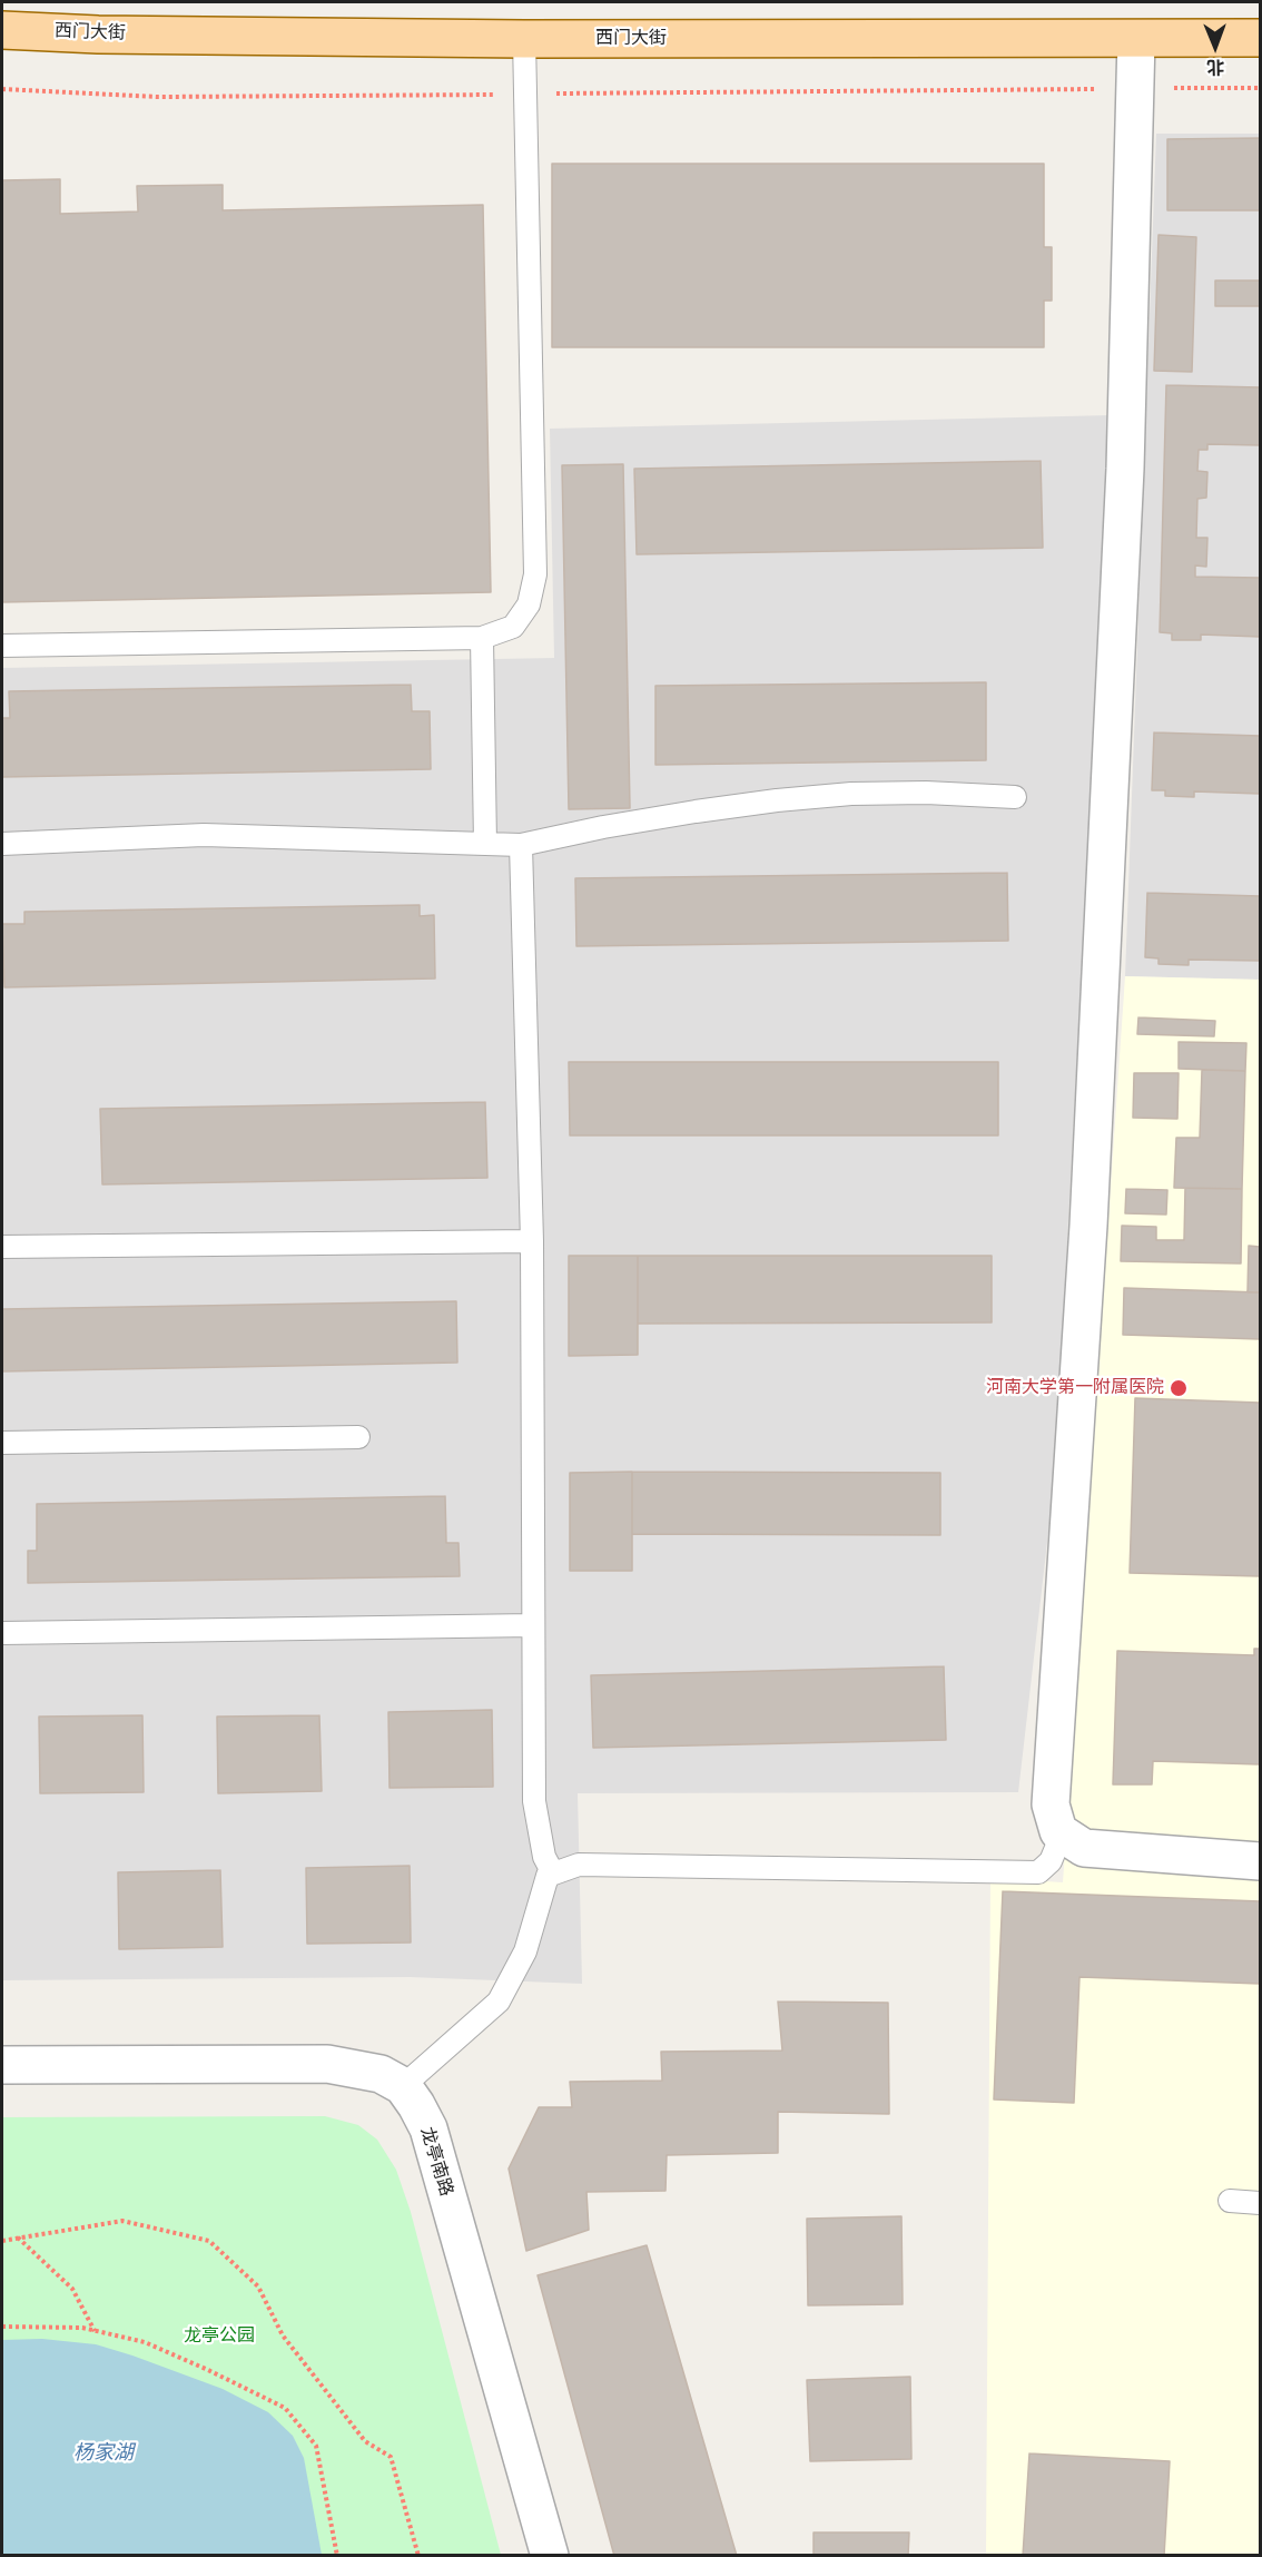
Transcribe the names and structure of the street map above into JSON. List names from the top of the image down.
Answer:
{
  "streets": {
    "main road": ["西门大街"],
    "street": ["龙亭南路"]
  },
  "water": ["杨家湖"],
  "parks": ["龙亭公园"],
  "places": ["河南大学第一附属医院"],
  "north": "bottom"
}
